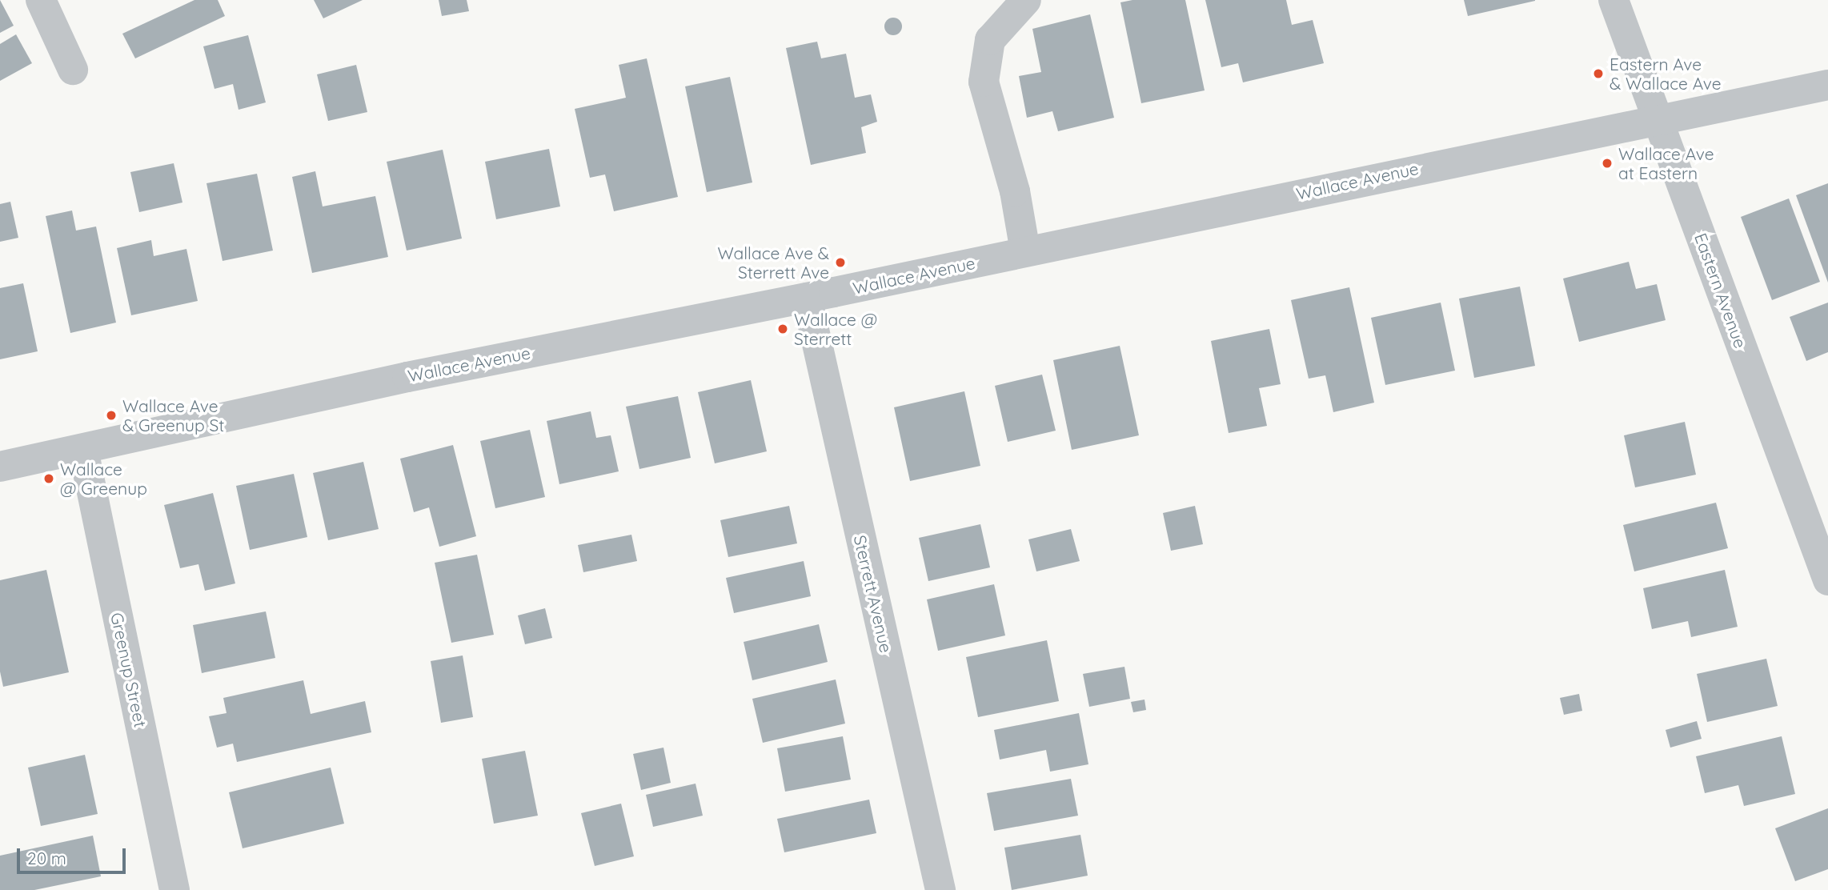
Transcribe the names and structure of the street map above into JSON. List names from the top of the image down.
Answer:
{
  "streets": {
    "street": [
      "Wallace Avenue",
      "Eastern Avenue",
      "Sterrett Avenue",
      "Greenup Street"
    ]
  },
  "crossings": [
    ["Wallace Avenue", "Eastern Avenue"],
    ["Wallace Avenue", "Sterrett Avenue"],
    ["Wallace Avenue", "Greenup Street"]
  ],
  "places": [
    "Eastern Ave & Wallace Ave",
    "Wallace Ave at Eastern",
    "Wallace Ave & Sterrett Ave",
    "Wallace @ Sterrett",
    "Wallace Ave & Greenup St",
    "Wallace @ Greenup"
  ],
  "scale_bar": "20 m"
}
